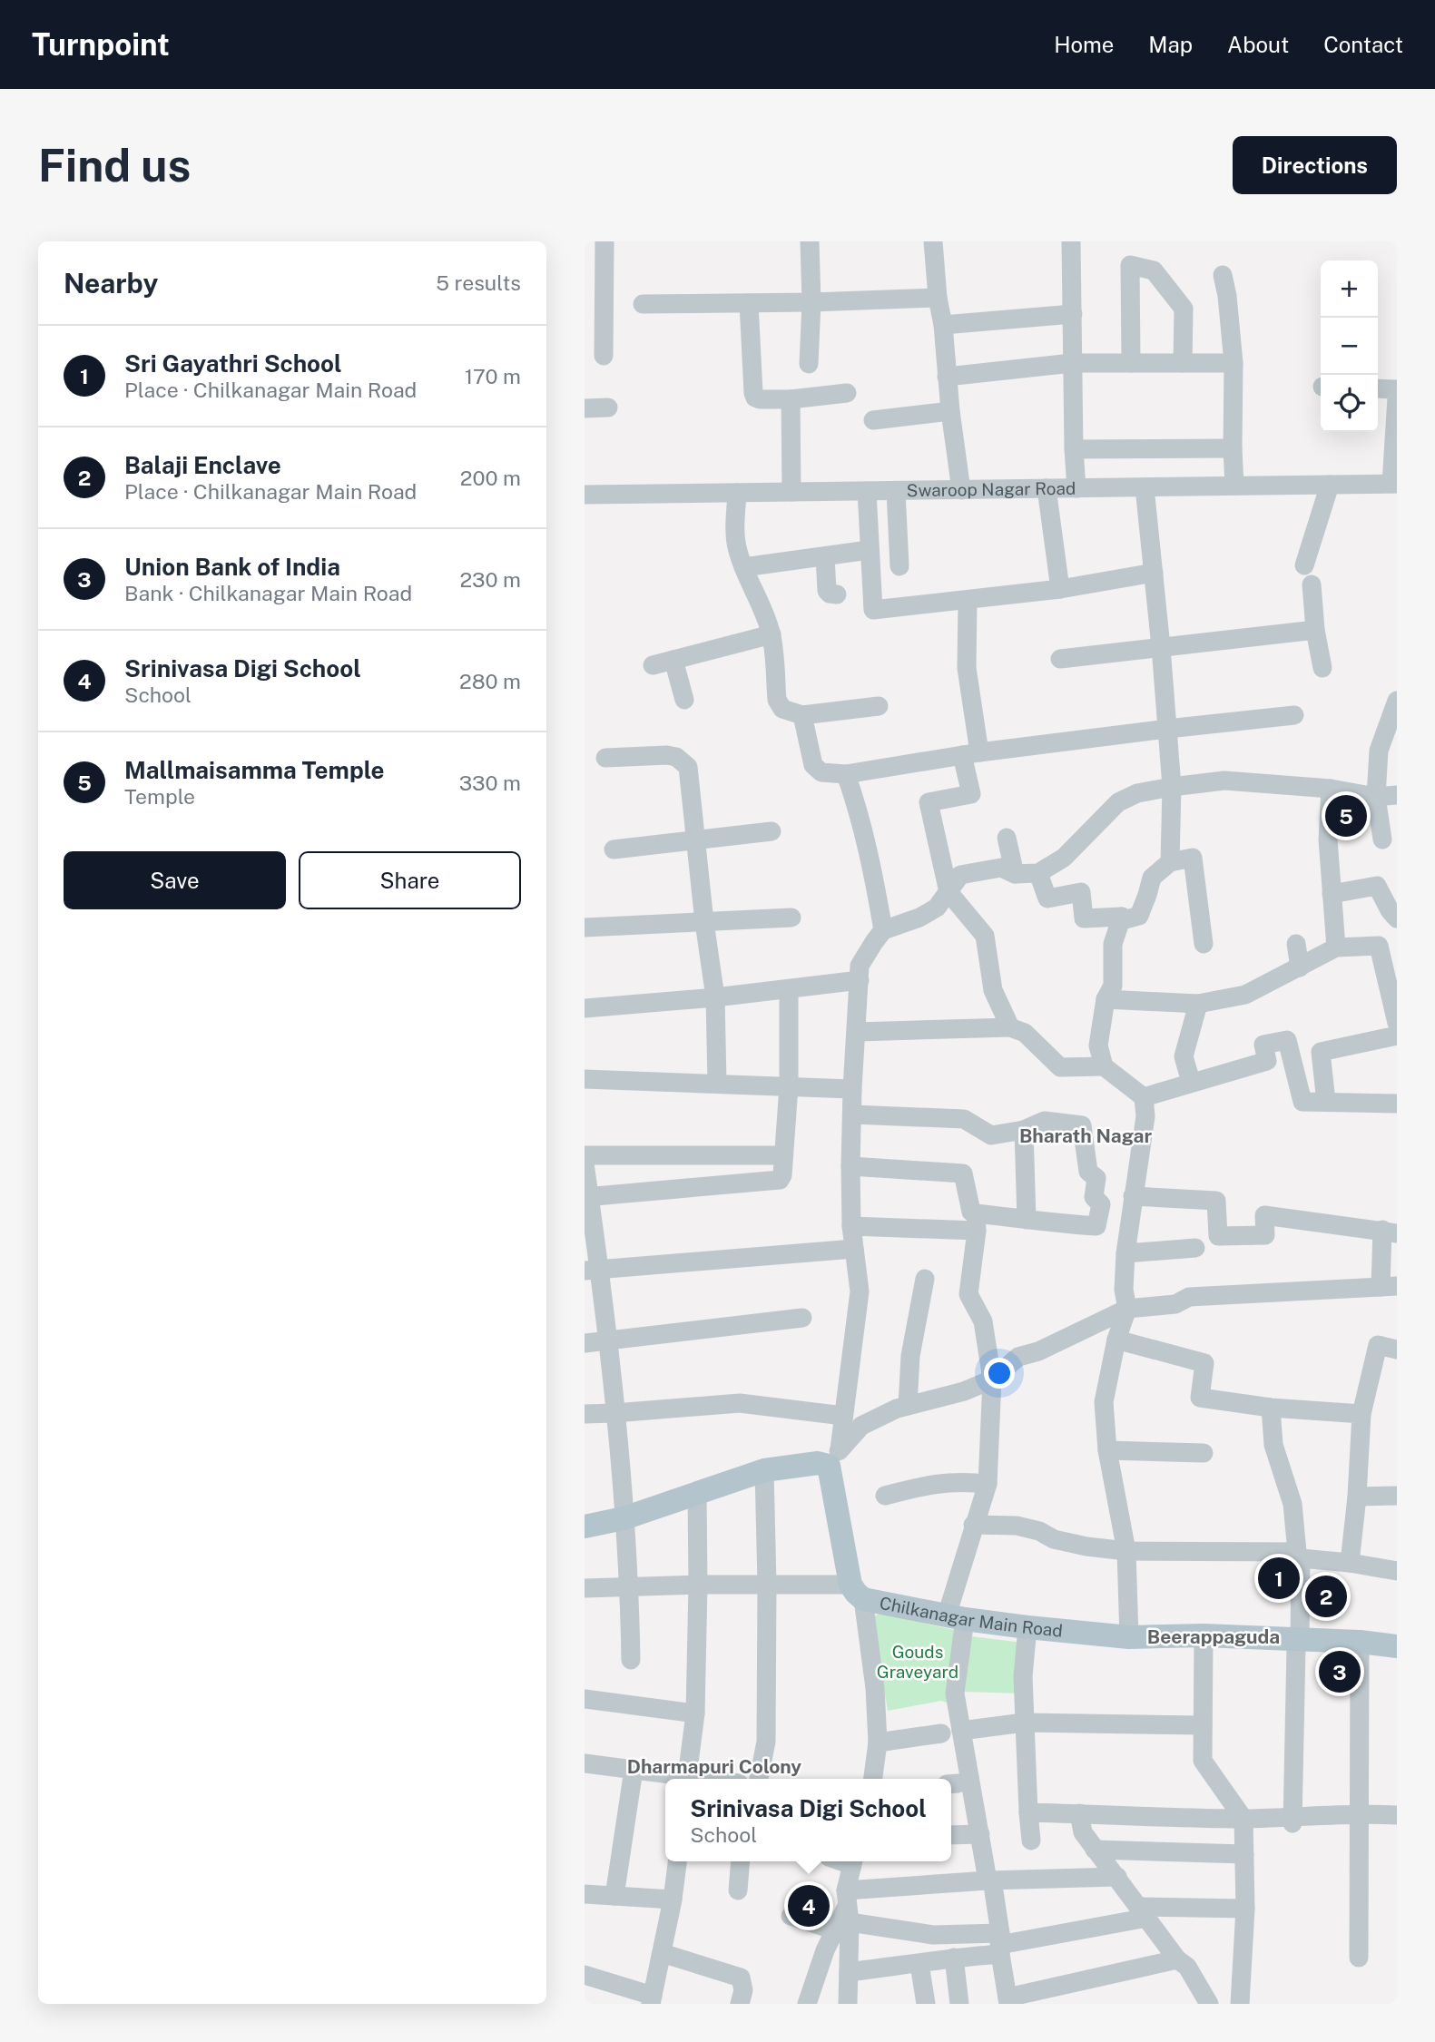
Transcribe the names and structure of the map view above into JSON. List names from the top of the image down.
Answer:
{
  "streets": {
    "main road": ["Chilkanagar Main Road"],
    "street": ["Swaroop Nagar Road"]
  },
  "districts": ["Bharath Nagar", "Beerappaguda", "Dharmapuri Colony"],
  "parks": ["Gouds Graveyard"],
  "page": {
    "header": "Turnpoint",
    "nav": [
      "Home",
      "Map",
      "About",
      "Contact"
    ],
    "buttons": [
      "Directions",
      ["Save", "Share"]
    ],
    "title": "Find us",
    "heading": ["Nearby", "5 results"],
    "map_buttons": ["+", "−"],
    "list": [
      {
        "mark": "1",
        "name": "Sri Gayathri School",
        "note": "Place · Chilkanagar Main Road",
        "value": "170 m"
      },
      {
        "mark": "2",
        "name": "Balaji Enclave",
        "note": "Place · Chilkanagar Main Road",
        "value": "200 m"
      },
      {
        "mark": "3",
        "name": "Union Bank of India",
        "note": "Bank · Chilkanagar Main Road",
        "value": "230 m"
      },
      {
        "mark": "4",
        "name": "Srinivasa Digi School",
        "note": "School",
        "value": "280 m"
      },
      {
        "mark": "5",
        "name": "Mallmaisamma Temple",
        "note": "Temple",
        "value": "330 m"
      }
    ],
    "pins": [
      "5",
      "1",
      "2",
      "3",
      "4"
    ],
    "popup": ["Srinivasa Digi School", "School"]
  }
}
